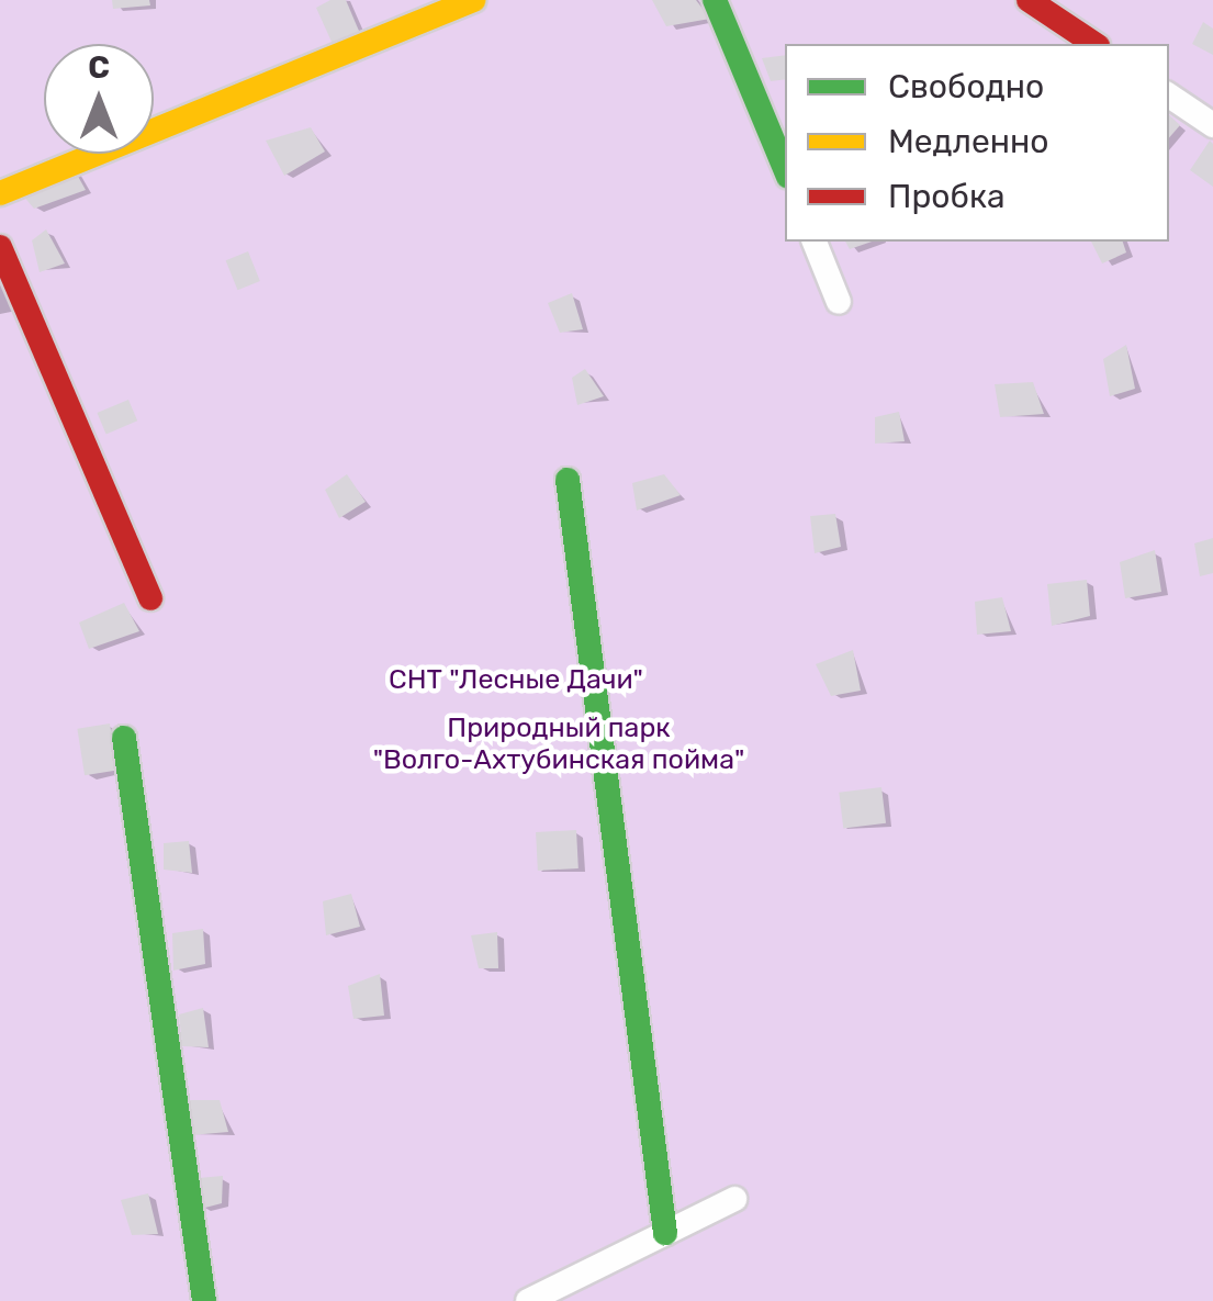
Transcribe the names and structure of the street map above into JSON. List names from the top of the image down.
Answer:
{
  "parks": ["СНТ \"Лесные Дачи\"", "Природный парк \"Волго-Ахтубинская пойма\""],
  "legend": ["Свободно", "Медленно", "Пробка"],
  "north": "top"
}
